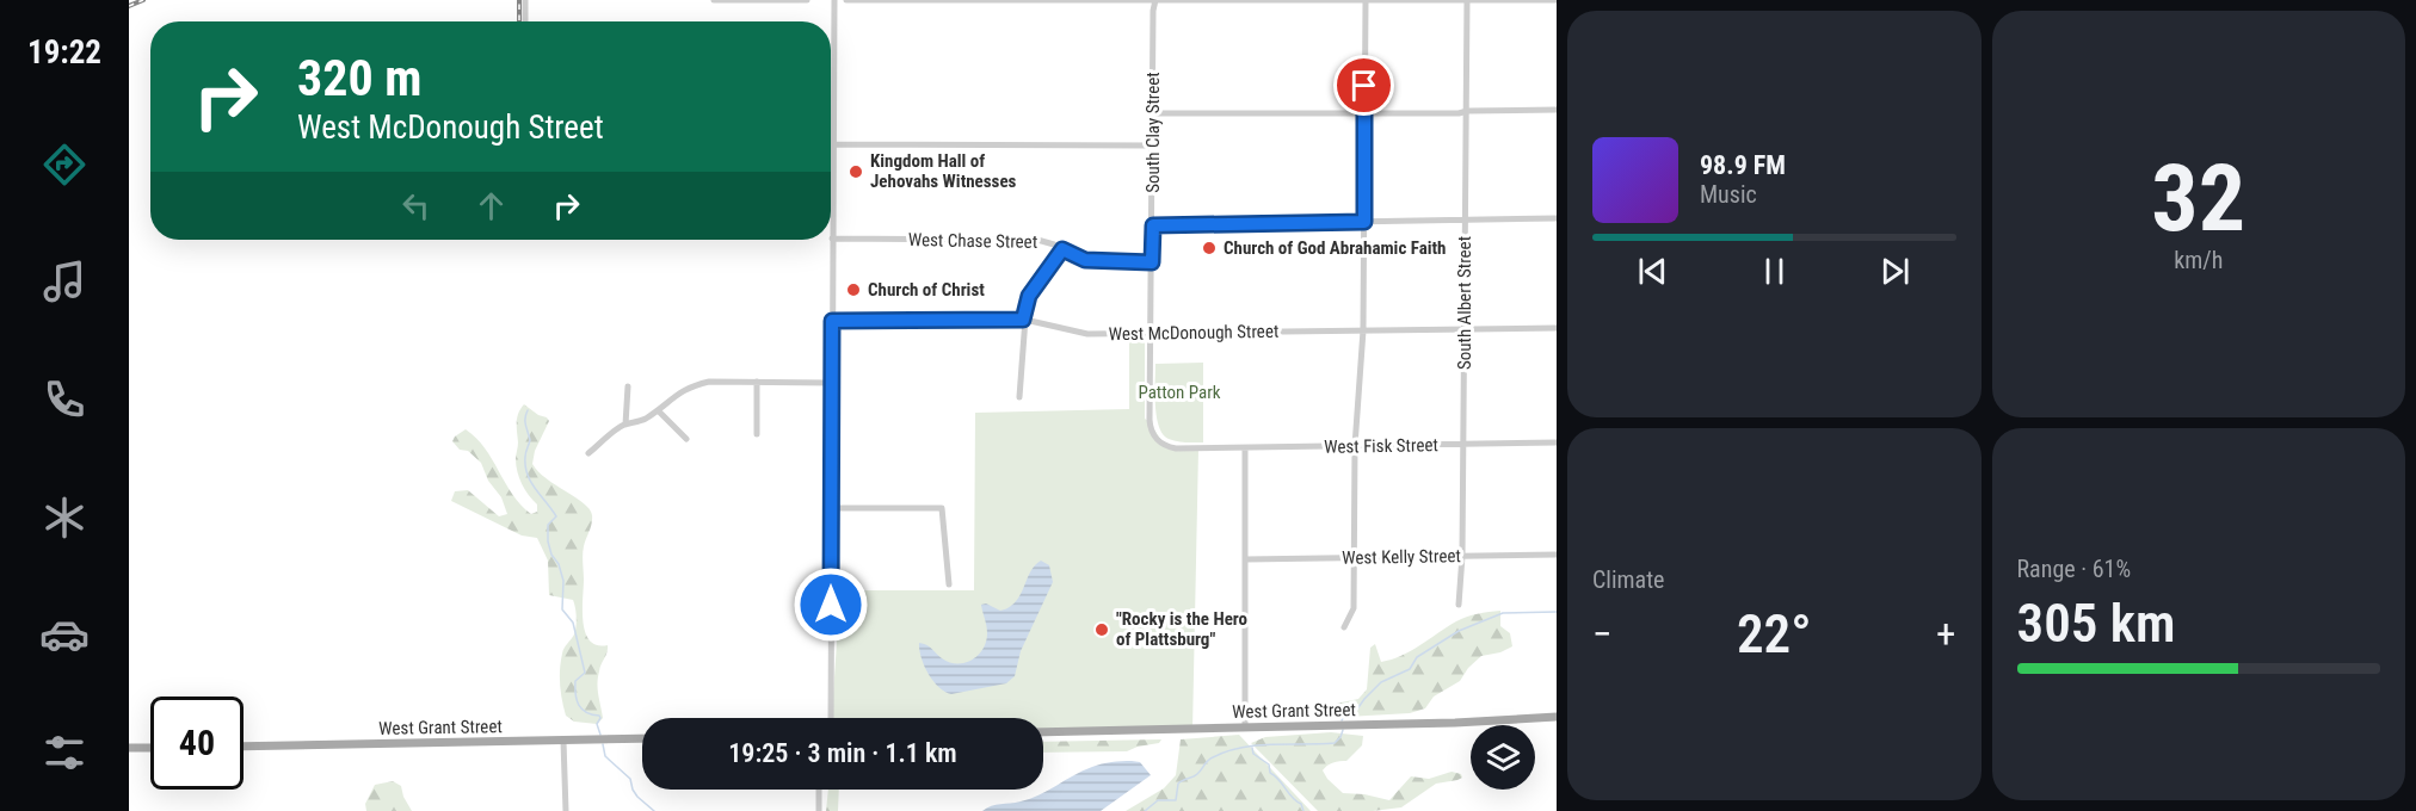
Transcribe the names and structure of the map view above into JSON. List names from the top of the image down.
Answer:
{
  "streets": {
    "main road": ["West Grant Street"],
    "street": [
      "South Clay Street",
      "West Chase Street",
      "South Albert Street",
      "West McDonough Street",
      "West Fisk Street",
      "West Kelly Street"
    ]
  },
  "crossings": [
    ["South Clay Street", "West Chase Street"],
    ["South Clay Street", "West McDonough Street"],
    ["South Clay Street", "West Fisk Street"],
    ["South Albert Street", "West McDonough Street"],
    ["South Albert Street", "West Fisk Street"],
    ["South Albert Street", "West Kelly Street"]
  ],
  "parks": ["Patton Park"],
  "places": [
    "Kingdom Hall of Jehovahs Witnesses",
    "Church of God Abrahamic Faith",
    "Church of Christ",
    "\"Rocky is the Hero of Plattsburg\""
  ],
  "page": {
    "tabs": "19:22",
    "tile": [
      ["32", "km/h"],
      "Climate",
      ["Range · 61%", "305 km"]
    ],
    "turn": ["320 m", "West McDonough Street"],
    "song": ["98.9 FM", "Music"],
    "heat": ["−", "22°", "+"],
    "limit": "40",
    "trip": "19:25 · 3 min · 1.1 km"
  }
}
